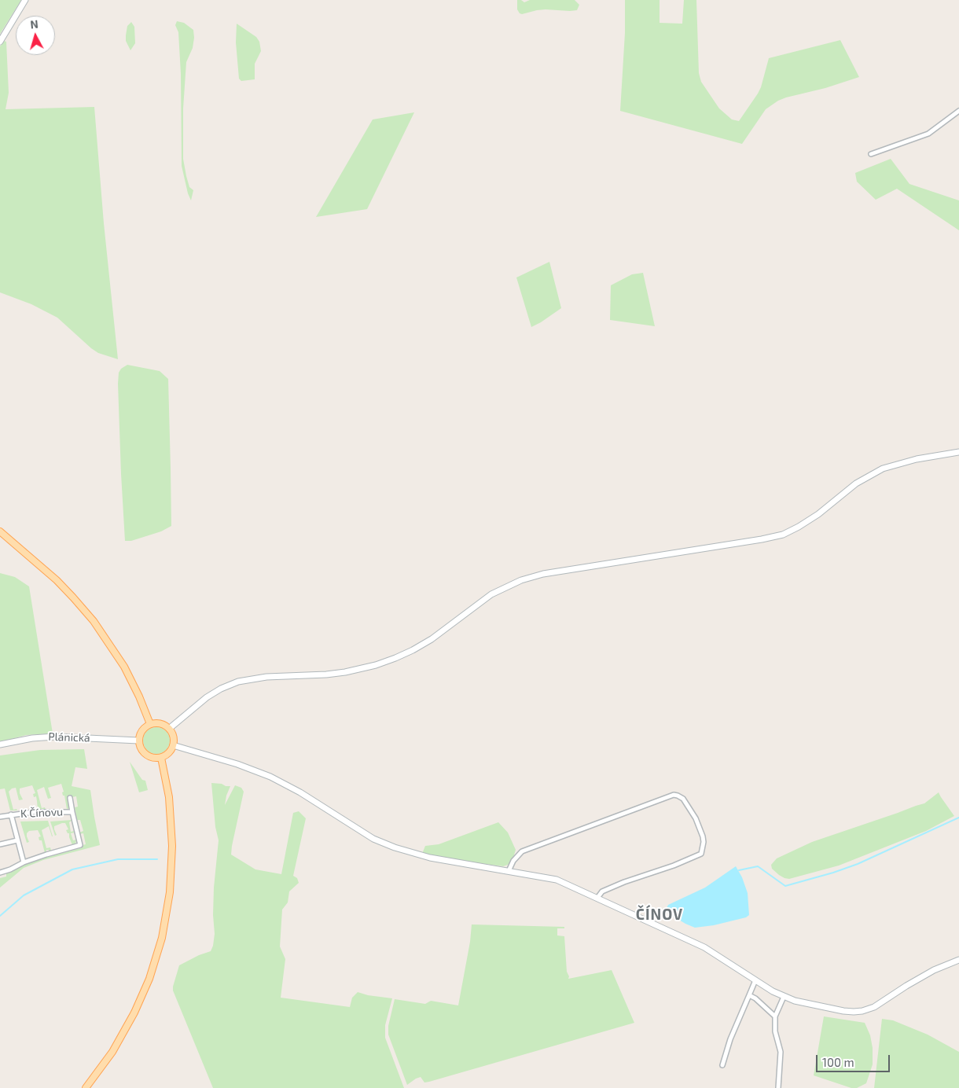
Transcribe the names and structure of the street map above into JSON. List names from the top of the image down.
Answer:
{
  "streets": {
    "main road": ["Plánická"],
    "street": ["K Čínovu"]
  },
  "districts": ["ČÍNOV"],
  "scale_bar": "100 m",
  "north": "top"
}
